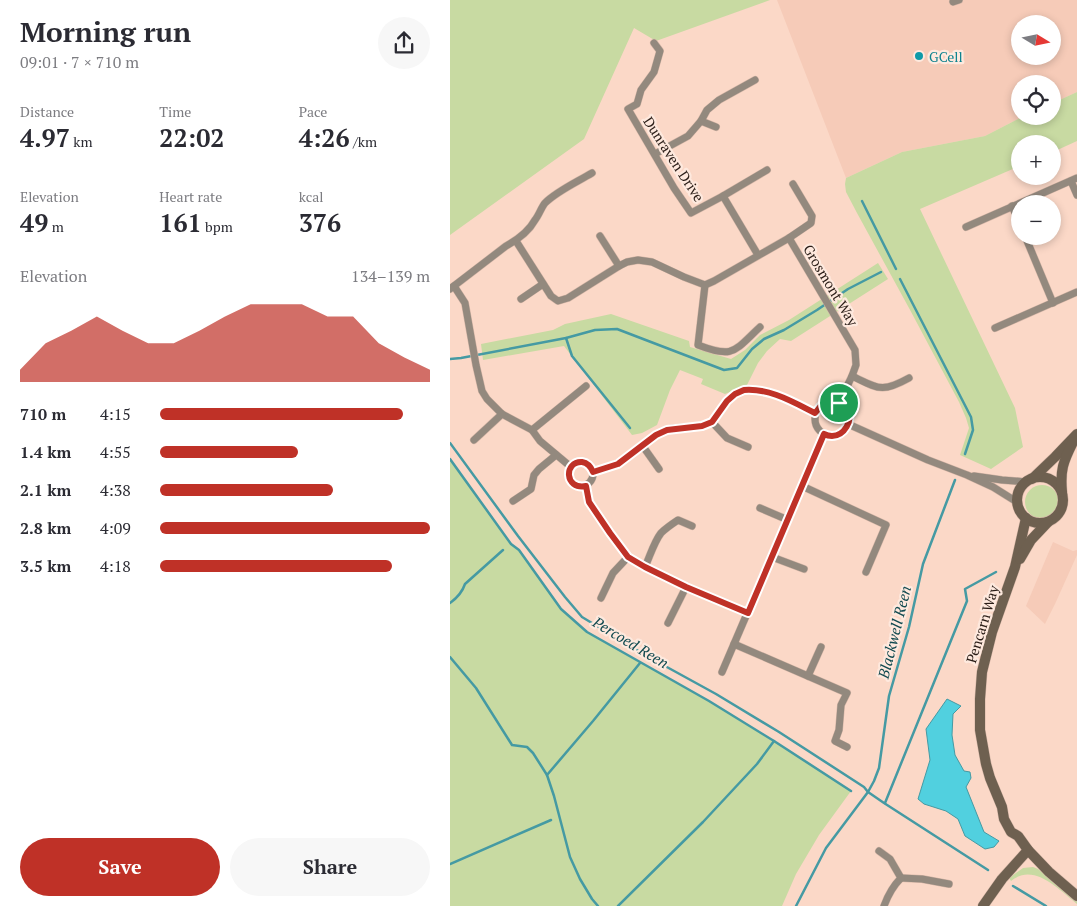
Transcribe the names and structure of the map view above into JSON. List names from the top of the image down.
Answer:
{
  "streets": {
    "street": ["Dunraven Drive", "Grosmont Way", "Pencarn Way"]
  },
  "crossings": [
    ["Dunraven Drive", "Grosmont Way"]
  ],
  "water": ["Blackwell Reen", "Percoed Reen"],
  "places": ["GCell"],
  "north": "right",
  "page": {
    "heading": ["Morning run", "09:01 · 7 × 710 m"],
    "map_buttons": ["+", "−"],
    "stats": [
      ["Distance", "4.97 km"],
      ["Time", "22:02"],
      ["Pace", "4:26 /km"],
      ["Elevation", "49 m"],
      ["Heart rate", "161 bpm"],
      ["kcal", "376"]
    ],
    "chart": ["Elevation", "134–139 m"],
    "list": [
      {
        "name": "710 m",
        "note": "4:15"
      },
      {
        "name": "1.4 km",
        "note": "4:55"
      },
      {
        "name": "2.1 km",
        "note": "4:38"
      },
      {
        "name": "2.8 km",
        "note": "4:09"
      },
      {
        "name": "3.5 km",
        "note": "4:18"
      }
    ],
    "buttons": ["Save", "Share"]
  }
}
